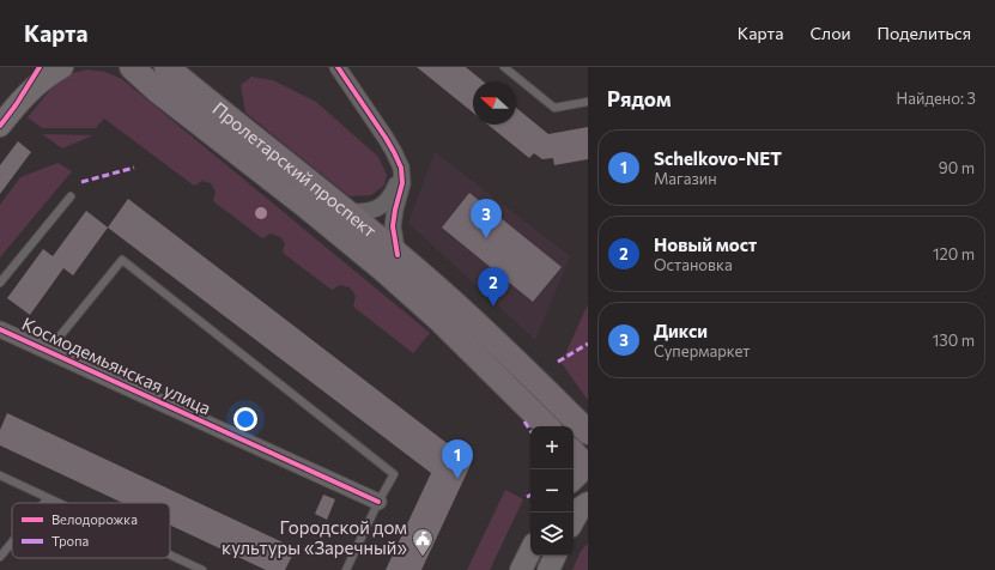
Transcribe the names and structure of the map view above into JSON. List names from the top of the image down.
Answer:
{
  "streets": {
    "main road": ["Пролетарский проспект"],
    "street": ["Космодемьянская улица"]
  },
  "places": {
    "public building": ["Городской дом культуры «Заречный»"]
  },
  "legend": ["Велодорожка", "Тропа"],
  "north": "left",
  "page": {
    "header": "Карта",
    "nav": ["Карта", "Слои", "Поделиться"],
    "heading": ["Рядом", "Найдено: 3"],
    "list": [
      {
        "mark": "1",
        "name": "Schelkovo-NET",
        "note": "Магазин",
        "value": "90 m"
      },
      {
        "mark": "2",
        "name": "Новый мост",
        "note": "Остановка",
        "value": "120 m"
      },
      {
        "mark": "3",
        "name": "Дикси",
        "note": "Супермаркет",
        "value": "130 m"
      }
    ],
    "pins": ["3", "2", "1"],
    "map_buttons": ["+", "−"]
  }
}
